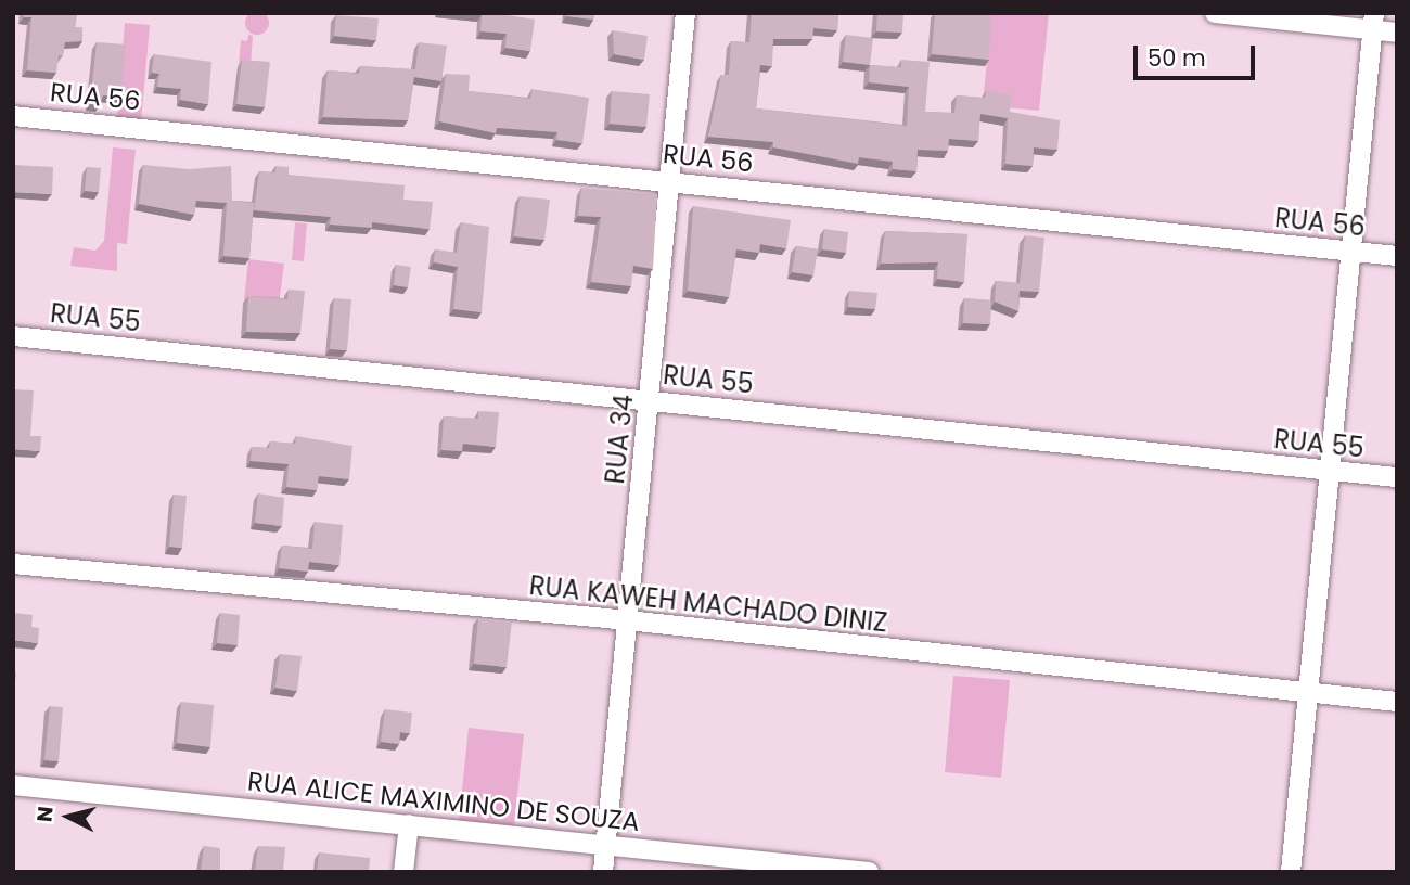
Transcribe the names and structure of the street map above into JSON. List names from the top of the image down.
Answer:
{
  "streets": {
    "street": [
      "RUA 56",
      "RUA 55",
      "RUA 34",
      "RUA KAWEH MACHADO DINIZ",
      "RUA ALICE MAXIMINO DE SOUZA"
    ]
  },
  "crossings": [
    ["RUA 56", "RUA 34"],
    ["RUA 55", "RUA 34"],
    ["RUA 34", "RUA KAWEH MACHADO DINIZ"],
    ["RUA 34", "RUA ALICE MAXIMINO DE SOUZA"]
  ],
  "scale_bar": "50 m",
  "north": "left"
}
